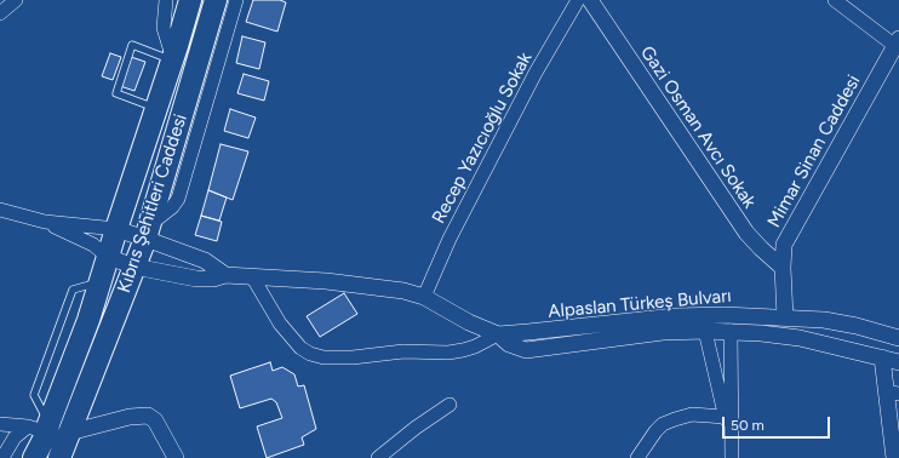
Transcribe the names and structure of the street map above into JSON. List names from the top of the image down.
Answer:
{
  "streets": {
    "highway": ["Kıbrıs Şehitleri Caddesi"],
    "street": [
      "Gazi Osman Avcı Sokak",
      "Recep Yazıcıoğlu Sokak",
      "Mimar Sinan Caddesi",
      "Alpaslan Türkeş Bulvarı"
    ]
  },
  "crossings": [
    ["Gazi Osman Avcı Sokak", "Mimar Sinan Caddesi"],
    ["Recep Yazıcıoğlu Sokak", "Alpaslan Türkeş Bulvarı"],
    ["Mimar Sinan Caddesi", "Alpaslan Türkeş Bulvarı"],
    ["Kıbrıs Şehitleri Caddesi", "Alpaslan Türkeş Bulvarı"]
  ],
  "scale_bar": "50 m"
}
